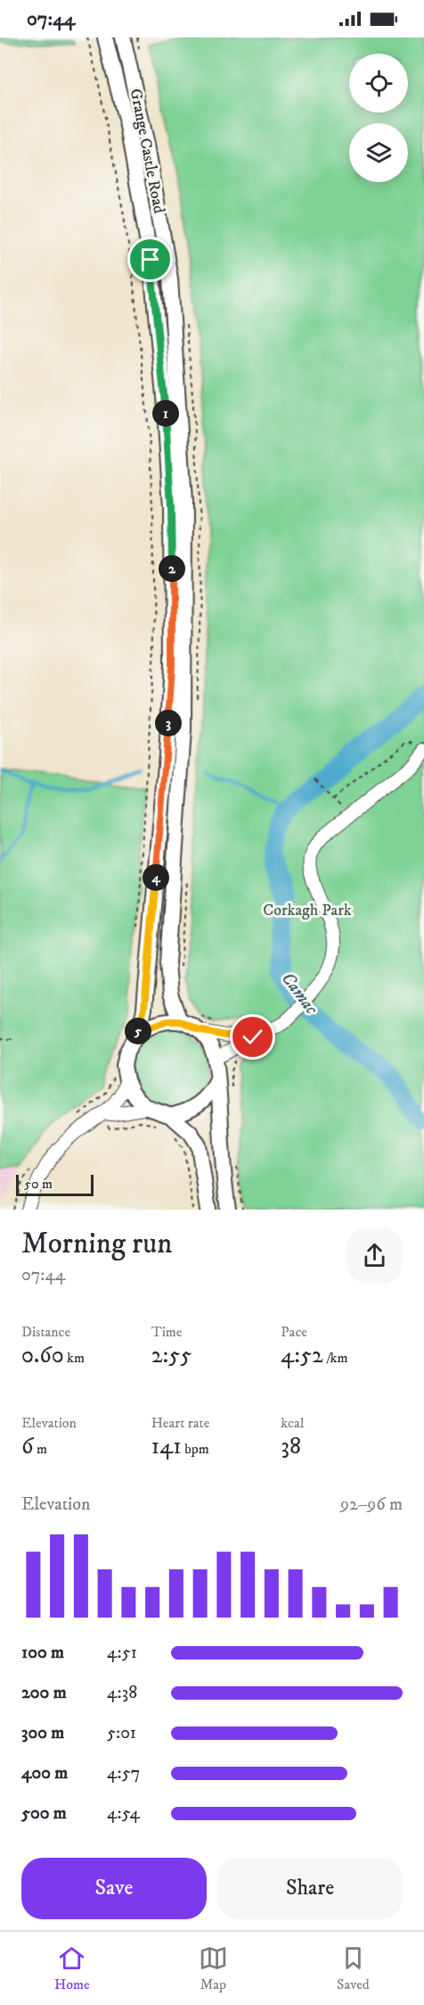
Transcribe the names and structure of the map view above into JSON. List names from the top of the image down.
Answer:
{
  "streets": {
    "main road": ["Grange Castle Road"]
  },
  "water": ["Camac"],
  "parks": ["Corkagh Park"],
  "scale_bar": "50 m",
  "page": {
    "status": "07:44",
    "pins": [
      "1",
      "2",
      "3",
      "4",
      "5"
    ],
    "scale": "50 m",
    "heading": ["Morning run", "07:44"],
    "stats": [
      ["Distance", "0.60 km"],
      ["Time", "2:55"],
      ["Pace", "4:52 /km"],
      ["Elevation", "6 m"],
      ["Heart rate", "141 bpm"],
      ["kcal", "38"]
    ],
    "chart": ["Elevation", "92–96 m"],
    "list": [
      {
        "name": "100 m",
        "note": "4:51"
      },
      {
        "name": "200 m",
        "note": "4:38"
      },
      {
        "name": "300 m",
        "note": "5:01"
      },
      {
        "name": "400 m",
        "note": "4:57"
      },
      {
        "name": "500 m",
        "note": "4:54"
      }
    ],
    "buttons": ["Save", "Share"],
    "tabs": ["Home", "Map", "Saved"]
  }
}
